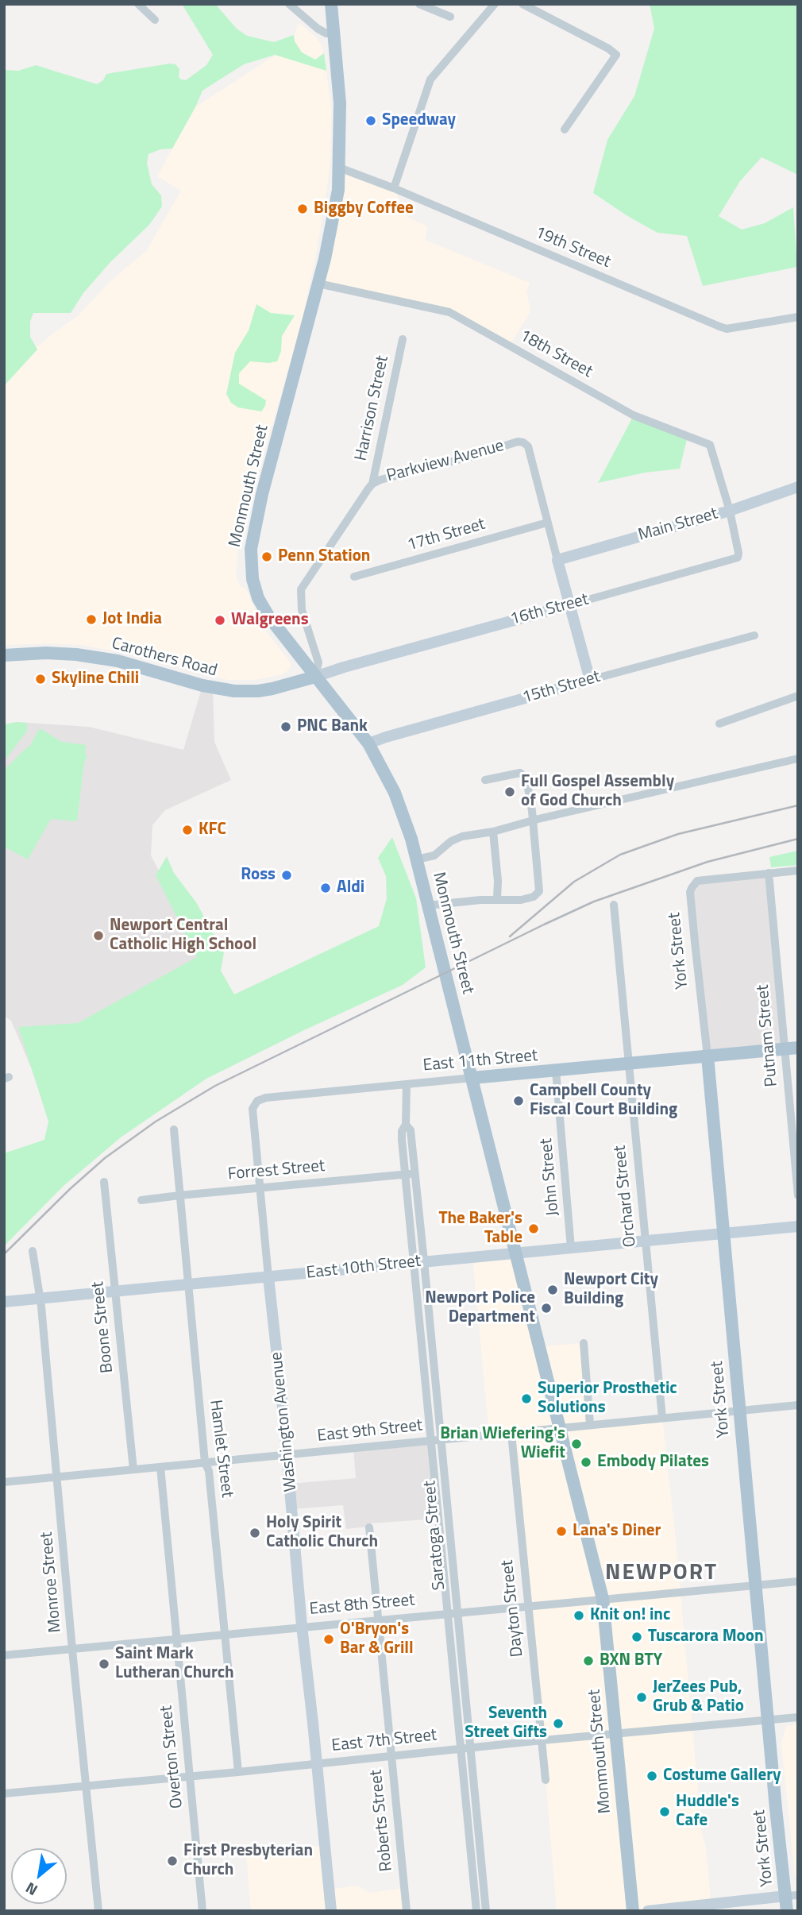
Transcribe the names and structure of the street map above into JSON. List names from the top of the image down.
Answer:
{
  "streets": {
    "main road": [
      "Monmouth Street",
      "Carothers Road",
      "York Street",
      "East 11th Street"
    ],
    "street": [
      "19th Street",
      "18th Street",
      "Harrison Street",
      "Parkview Avenue",
      "Main Street",
      "17th Street",
      "16th Street",
      "15th Street",
      "Putnam Street",
      "Forrest Street",
      "John Street",
      "Orchard Street",
      "East 10th Street",
      "Boone Street",
      "Washington Avenue",
      "East 9th Street",
      "Hamlet Street",
      "Saratoga Street",
      "Monroe Street",
      "East 8th Street",
      "Dayton Street",
      "East 7th Street",
      "Overton Street",
      "Roberts Street"
    ]
  },
  "crossings": [
    ["18th Street", "Monmouth Street"],
    ["18th Street", "Main Street"],
    ["18th Street", "16th Street"],
    ["Harrison Street", "Parkview Avenue"],
    ["Parkview Avenue", "Monmouth Street"],
    ["Parkview Avenue", "Main Street"],
    ["Parkview Avenue", "17th Street"],
    ["Parkview Avenue", "16th Street"],
    ["Parkview Avenue", "Carothers Road"],
    ["Parkview Avenue", "15th Street"],
    ["Monmouth Street", "16th Street"],
    ["Monmouth Street", "Carothers Road"],
    ["Monmouth Street", "15th Street"],
    ["Monmouth Street", "East 11th Street"],
    ["Monmouth Street", "East 10th Street"],
    ["Monmouth Street", "East 9th Street"],
    ["Monmouth Street", "East 8th Street"],
    ["Monmouth Street", "East 7th Street"],
    ["Main Street", "16th Street"],
    ["16th Street", "Carothers Road"],
    ["York Street", "Putnam Street"],
    ["York Street", "East 11th Street"],
    ["York Street", "East 10th Street"],
    ["York Street", "East 9th Street"],
    ["York Street", "East 8th Street"],
    ["York Street", "East 7th Street"],
    ["Putnam Street", "East 11th Street"],
    ["East 11th Street", "John Street"],
    ["East 11th Street", "Orchard Street"],
    ["East 11th Street", "Washington Avenue"],
    ["East 11th Street", "Saratoga Street"],
    ["Forrest Street", "Washington Avenue"],
    ["Forrest Street", "Hamlet Street"],
    ["Forrest Street", "Saratoga Street"],
    ["John Street", "East 10th Street"],
    ["Orchard Street", "East 10th Street"],
    ["Orchard Street", "East 9th Street"],
    ["East 10th Street", "Boone Street"],
    ["East 10th Street", "Washington Avenue"],
    ["East 10th Street", "Hamlet Street"],
    ["East 10th Street", "Saratoga Street"],
    ["East 10th Street", "Monroe Street"],
    ["Boone Street", "East 9th Street"],
    ["Washington Avenue", "East 9th Street"],
    ["Washington Avenue", "East 8th Street"],
    ["Washington Avenue", "East 7th Street"],
    ["East 9th Street", "Hamlet Street"],
    ["East 9th Street", "Saratoga Street"],
    ["East 9th Street", "Monroe Street"],
    ["East 9th Street", "Dayton Street"],
    ["East 9th Street", "Overton Street"],
    ["Hamlet Street", "East 8th Street"],
    ["Hamlet Street", "East 7th Street"],
    ["Saratoga Street", "East 8th Street"],
    ["Saratoga Street", "East 7th Street"],
    ["Monroe Street", "East 8th Street"],
    ["Monroe Street", "East 7th Street"],
    ["East 8th Street", "Dayton Street"],
    ["East 8th Street", "Overton Street"],
    ["East 8th Street", "Roberts Street"],
    ["Dayton Street", "East 7th Street"],
    ["East 7th Street", "Overton Street"],
    ["East 7th Street", "Roberts Street"]
  ],
  "districts": ["NEWPORT"],
  "places": [
    "Speedway",
    "Biggby Coffee",
    "Penn Station",
    "Jot India",
    "Walgreens",
    "Skyline Chili",
    "PNC Bank",
    "Full Gospel Assembly of God Church",
    "KFC",
    "Ross",
    "Aldi",
    "Newport Central Catholic High School",
    "Campbell County Fiscal Court Building",
    "The Baker's Table",
    "Newport City Building",
    "Newport Police Department",
    "Superior Prosthetic Solutions",
    "Brian Wiefering's Wiefit",
    "Embody Pilates",
    "Lana's Diner",
    "Holy Spirit Catholic Church",
    "Knit on! inc",
    "Tuscarora Moon",
    "O'Bryon's Bar & Grill",
    "BXN BTY",
    "Saint Mark Lutheran Church",
    "JerZees Pub, Grub & Patio",
    "Seventh Street Gifts",
    "Costume Gallery",
    "Huddle's Cafe",
    "First Presbyterian Church"
  ],
  "north": "bottom left"
}
